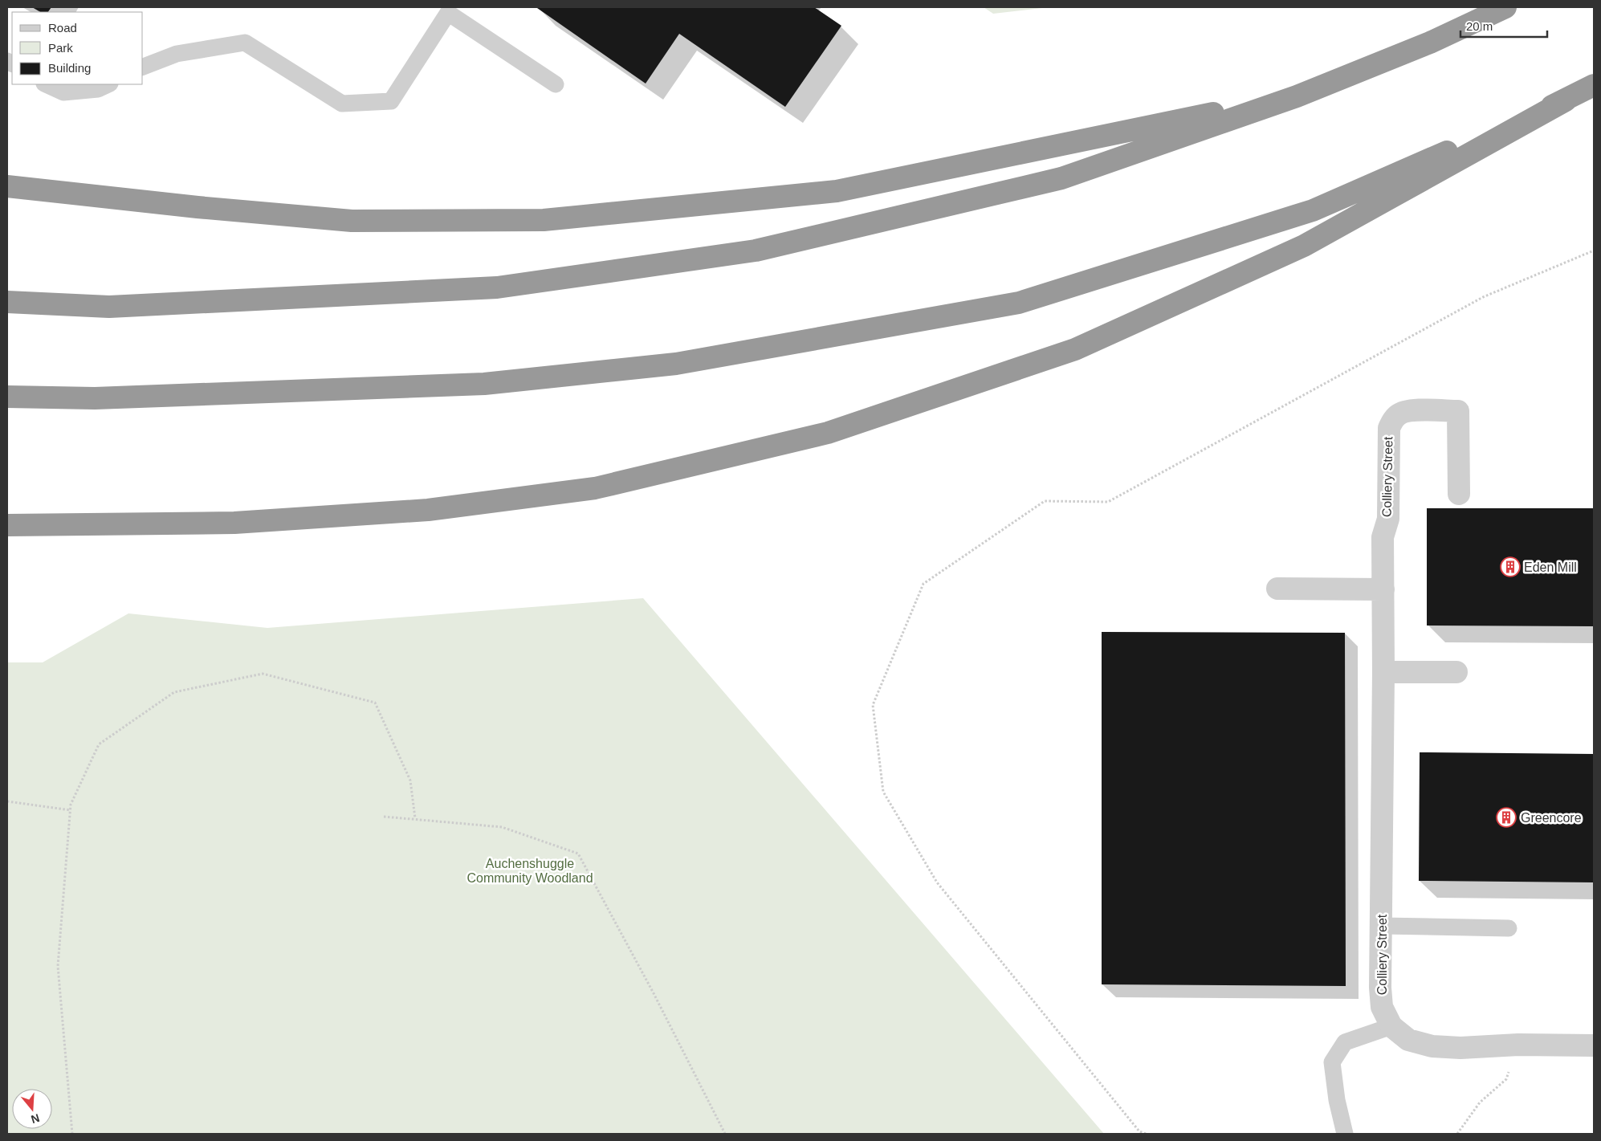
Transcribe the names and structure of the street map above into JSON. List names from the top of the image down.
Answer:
{
  "streets": {
    "street": ["Colliery Street"]
  },
  "parks": ["Auchenshuggle Community Woodland"],
  "places": {
    "building": ["Eden Mill", "Greencore"]
  },
  "legend": ["Road", "Park", "Building"],
  "scale_bar": "20 m",
  "north": "bottom"
}
